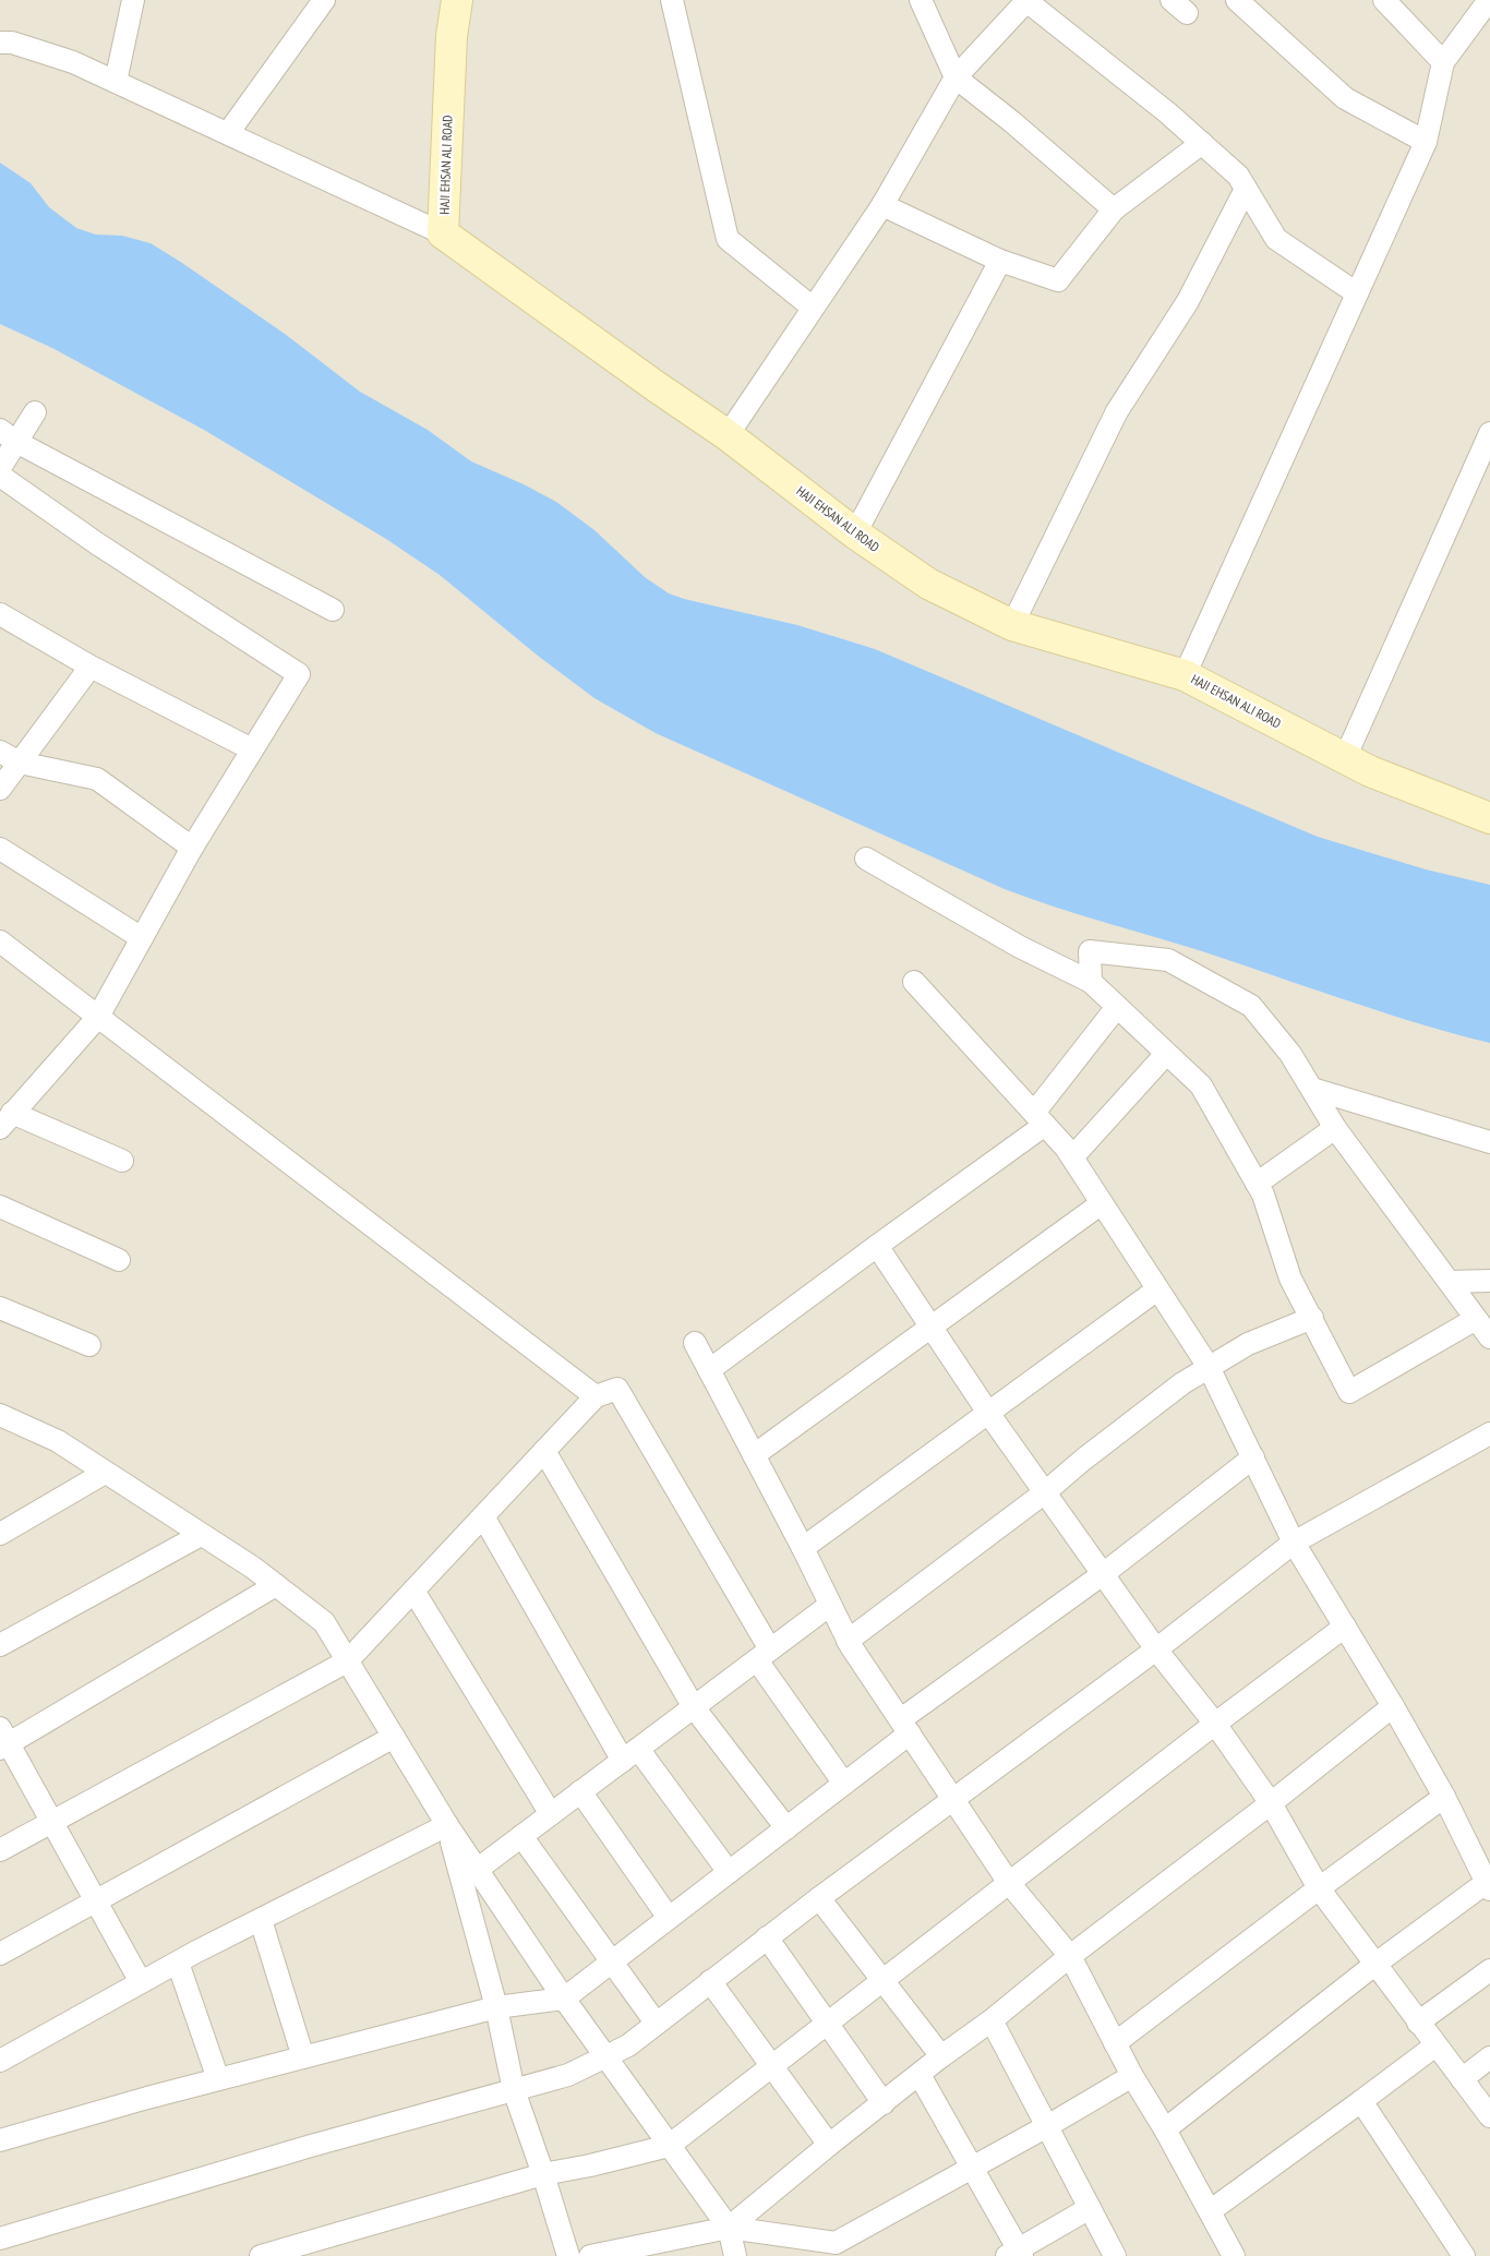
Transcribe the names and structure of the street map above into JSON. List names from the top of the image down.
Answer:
{
  "streets": {
    "street": ["HAJI EHSAN ALI ROAD"]
  }
}
